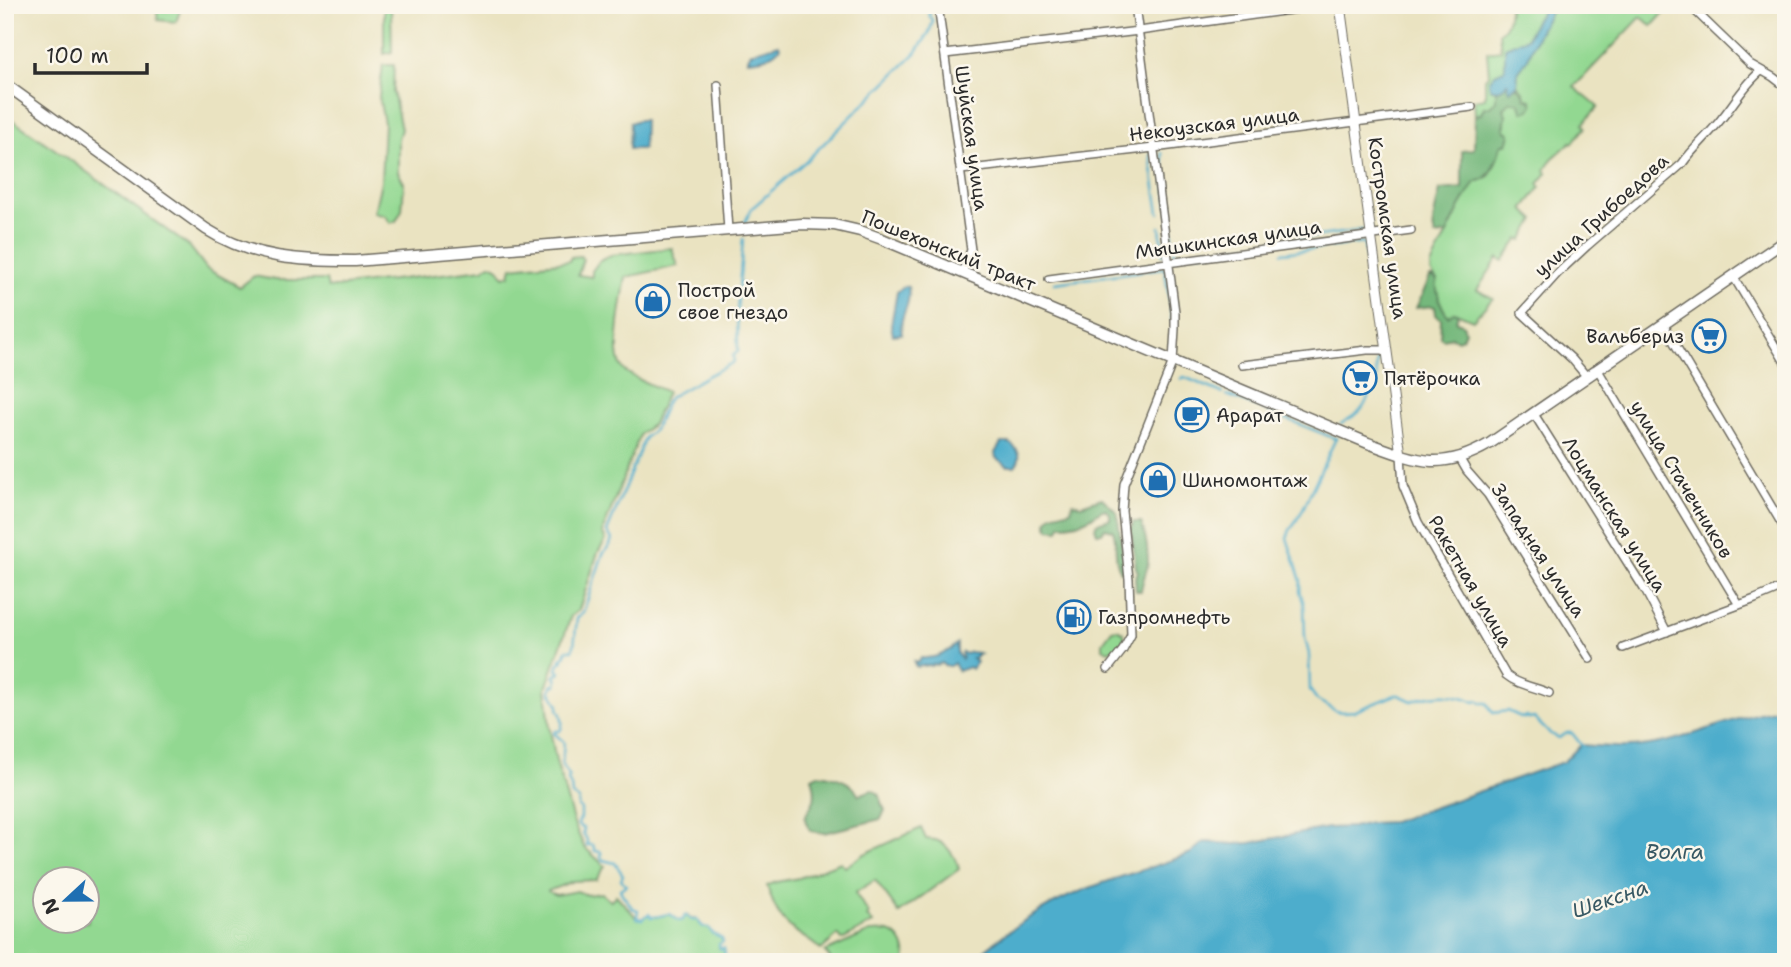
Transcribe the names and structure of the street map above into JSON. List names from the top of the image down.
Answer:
{
  "streets": {
    "main road": ["Пошехонский тракт"],
    "street": [
      "Некоузская улица",
      "Шуйская улица",
      "улица Грибоедова",
      "Костромская улица",
      "Мышкинская улица",
      "улица Стачечников",
      "Лоцманская улица",
      "Западная улица",
      "Ракетная улица"
    ]
  },
  "crossings": [
    ["Некоузская улица", "Шуйская улица"],
    ["Некоузская улица", "Костромская улица"],
    ["Шуйская улица", "Пошехонский тракт"],
    ["Костромская улица", "Мышкинская улица"],
    ["Костромская улица", "Пошехонский тракт"],
    ["Костромская улица", "Ракетная улица"],
    ["Пошехонский тракт", "Западная улица"],
    ["Пошехонский тракт", "Ракетная улица"]
  ],
  "water": ["Волга", "Шексна"],
  "places": {
    "shop": ["Построй свое гнездо", "Шиномонтаж"],
    "supermarket": ["Вальбериз", "Пятёрочка"],
    "cafe": ["Арарат"],
    "fuel station": ["Газпромнефть"]
  },
  "scale_bar": "100 m",
  "north": "left"
}
